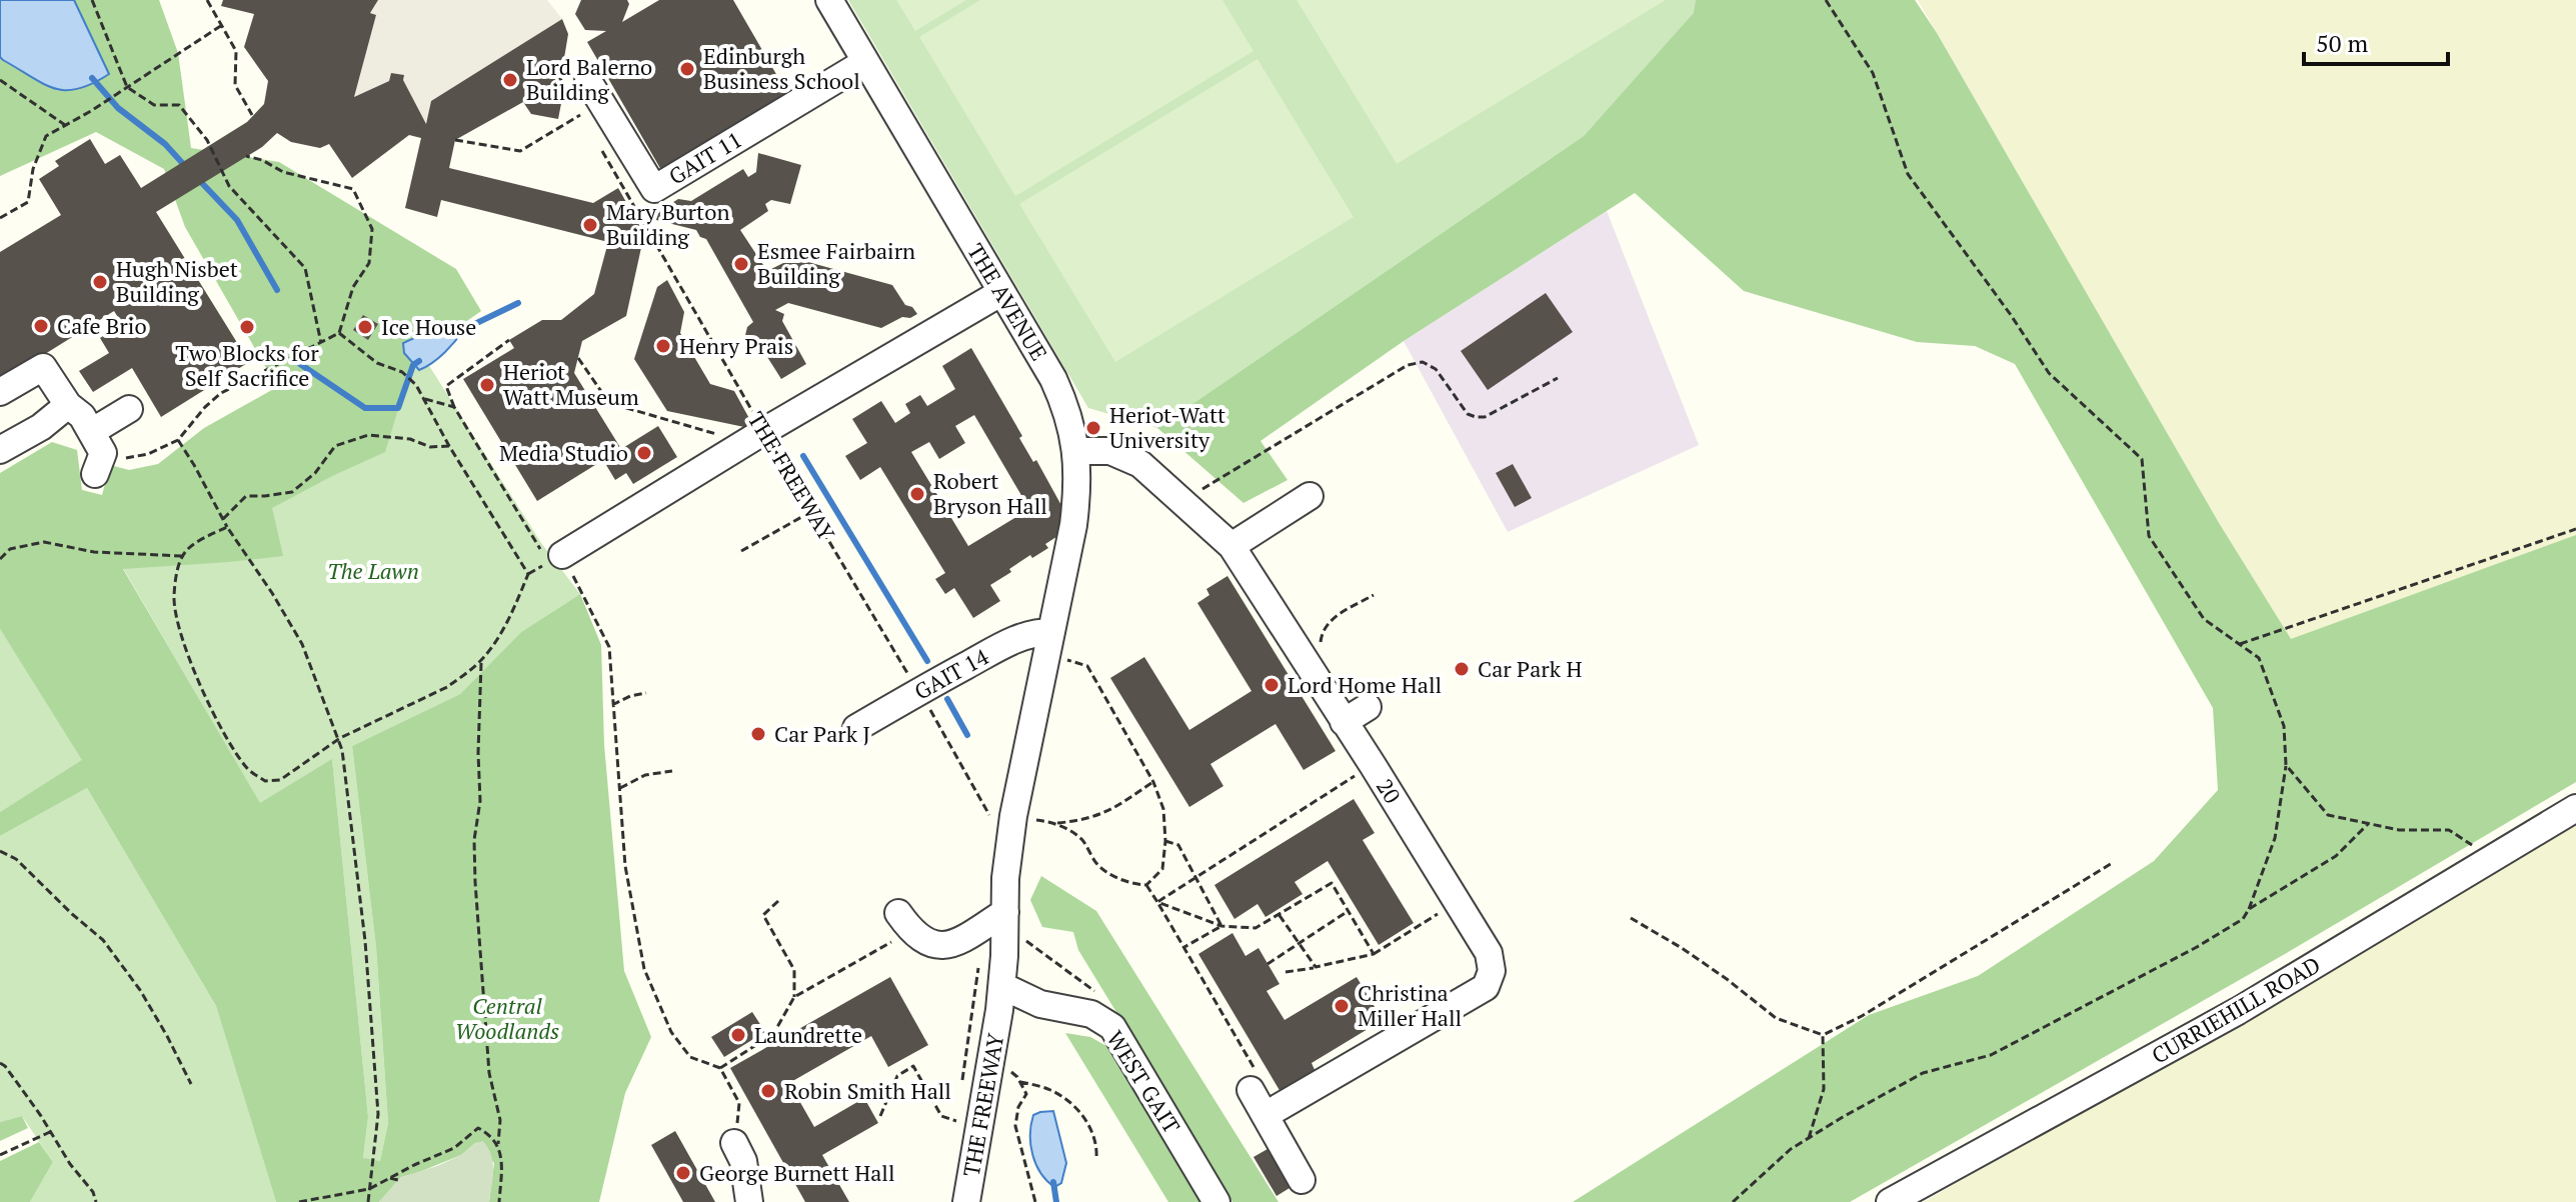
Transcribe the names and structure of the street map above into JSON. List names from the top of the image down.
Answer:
{
  "streets": {
    "street": [
      "GAIT 11",
      "THE AVENUE",
      "THE FREEWAY",
      "GAIT 14",
      "20",
      "CURRIEHILL ROAD",
      "WEST GAIT"
    ]
  },
  "crossings": [
    ["GAIT 11", "THE AVENUE"],
    ["THE AVENUE", "GAIT 14"],
    ["THE AVENUE", "20"],
    ["THE FREEWAY", "GAIT 14"],
    ["THE FREEWAY", "WEST GAIT"]
  ],
  "parks": ["The Lawn", "Central Woodlands"],
  "places": [
    "Edinburgh Business School",
    "Lord Balerno Building",
    "Mary Burton Building",
    "Esmee Fairbairn Building",
    "Hugh Nisbet Building",
    "Cafe Brio",
    "Two Blocks for Self Sacrifice",
    "Ice House",
    "Henry Prais",
    "Heriot Watt Museum",
    "Heriot-Watt University",
    "Media Studio",
    "Robert Bryson Hall",
    "Car Park H",
    "Lord Home Hall",
    "Car Park J",
    "Christina Miller Hall",
    "Laundrette",
    "Robin Smith Hall",
    "George Burnett Hall"
  ],
  "scale_bar": "50 m"
}
